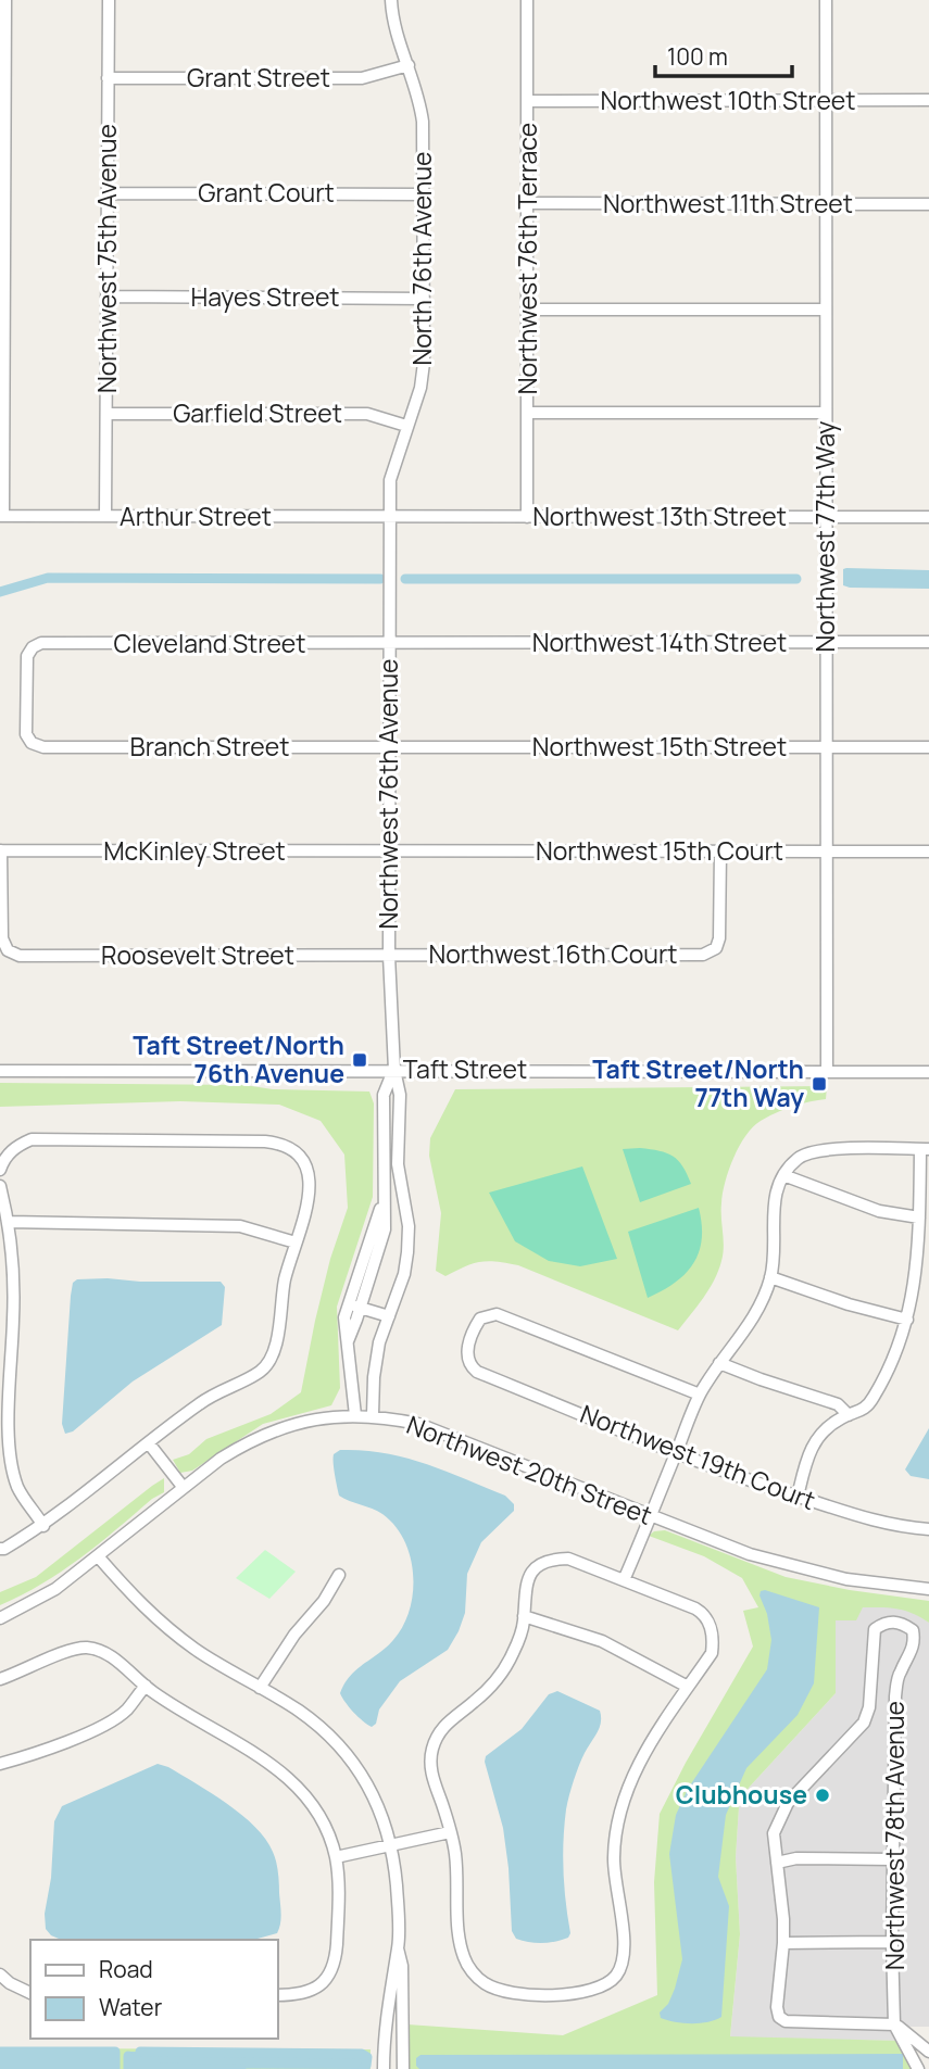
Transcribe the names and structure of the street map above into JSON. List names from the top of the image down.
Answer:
{
  "streets": {
    "street": [
      "Grant Street",
      "Northwest 10th Street",
      "Grant Court",
      "Northwest 11th Street",
      "Northwest 75th Avenue",
      "North 76th Avenue",
      "Northwest 76th Terrace",
      "Hayes Street",
      "Garfield Street",
      "Arthur Street",
      "Northwest 13th Street",
      "Northwest 77th Way",
      "Northwest 14th Street",
      "Cleveland Street",
      "Branch Street",
      "Northwest 15th Street",
      "Northwest 76th Avenue",
      "McKinley Street",
      "Northwest 15th Court",
      "Northwest 16th Court",
      "Roosevelt Street",
      "Taft Street",
      "Northwest 19th Court",
      "Northwest 20th Street",
      "Northwest 78th Avenue"
    ]
  },
  "crossings": [
    ["Grant Street", "Northwest 75th Avenue"],
    ["Grant Street", "North 76th Avenue"],
    ["Northwest 10th Street", "Northwest 76th Terrace"],
    ["Northwest 10th Street", "Northwest 77th Way"],
    ["Grant Court", "Northwest 75th Avenue"],
    ["Grant Court", "North 76th Avenue"],
    ["Northwest 11th Street", "Northwest 76th Terrace"],
    ["Northwest 11th Street", "Northwest 77th Way"],
    ["Northwest 75th Avenue", "Hayes Street"],
    ["Northwest 75th Avenue", "Garfield Street"],
    ["Northwest 75th Avenue", "Arthur Street"],
    ["North 76th Avenue", "Hayes Street"],
    ["North 76th Avenue", "Garfield Street"],
    ["North 76th Avenue", "Arthur Street"],
    ["North 76th Avenue", "Northwest 13th Street"],
    ["North 76th Avenue", "Northwest 76th Avenue"],
    ["Northwest 76th Terrace", "Northwest 13th Street"],
    ["Arthur Street", "Northwest 13th Street"],
    ["Arthur Street", "Northwest 76th Avenue"],
    ["Northwest 13th Street", "Northwest 77th Way"],
    ["Northwest 13th Street", "Northwest 76th Avenue"],
    ["Northwest 77th Way", "Northwest 14th Street"],
    ["Northwest 77th Way", "Northwest 15th Street"],
    ["Northwest 77th Way", "Northwest 15th Court"],
    ["Northwest 77th Way", "Taft Street"],
    ["Northwest 14th Street", "Cleveland Street"],
    ["Northwest 14th Street", "Northwest 76th Avenue"],
    ["Cleveland Street", "Branch Street"],
    ["Cleveland Street", "Northwest 76th Avenue"],
    ["Branch Street", "Northwest 15th Street"],
    ["Branch Street", "Northwest 76th Avenue"],
    ["Northwest 15th Street", "Northwest 76th Avenue"],
    ["Northwest 76th Avenue", "McKinley Street"],
    ["Northwest 76th Avenue", "Northwest 15th Court"],
    ["Northwest 76th Avenue", "Northwest 16th Court"],
    ["Northwest 76th Avenue", "Roosevelt Street"],
    ["Northwest 76th Avenue", "Taft Street"],
    ["Northwest 76th Avenue", "Northwest 20th Street"],
    ["McKinley Street", "Northwest 15th Court"],
    ["McKinley Street", "Roosevelt Street"],
    ["Northwest 15th Court", "Northwest 16th Court"],
    ["Northwest 16th Court", "Roosevelt Street"]
  ],
  "places": {
    "transit": ["Taft Street/North 76th Avenue", "Taft Street/North 77th Way"],
    "other": ["Clubhouse"]
  },
  "legend": ["Road", "Water"],
  "scale_bar": "100 m"
}
